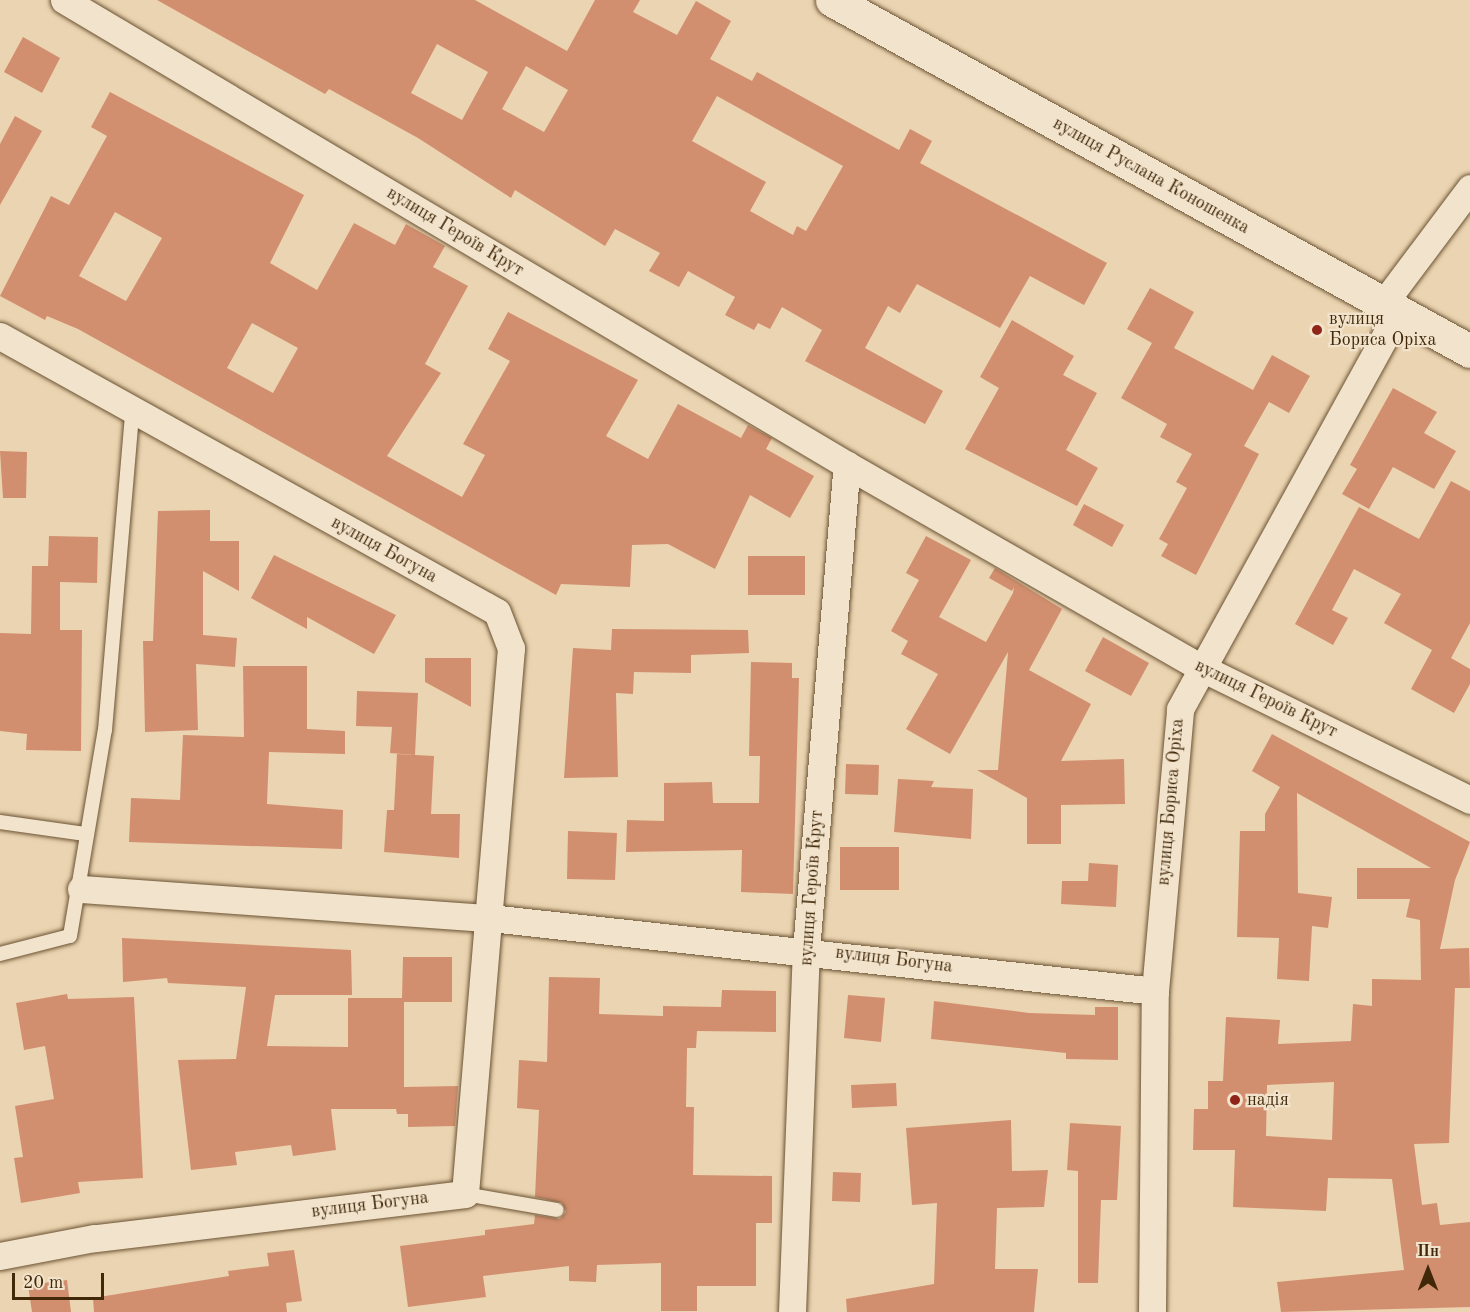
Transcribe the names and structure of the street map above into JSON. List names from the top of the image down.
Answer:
{
  "streets": {
    "street": [
      "вулиця Руслана Коношенка",
      "вулиця Героїв Крут",
      "вулиця Богуна",
      "вулиця Бориса Оріха"
    ]
  },
  "crossings": [
    ["вулиця Руслана Коношенка", "вулиця Бориса Оріха"],
    ["вулиця Героїв Крут", "вулиця Богуна"],
    ["вулиця Героїв Крут", "вулиця Бориса Оріха"],
    ["вулиця Богуна", "вулиця Бориса Оріха"]
  ],
  "places": ["вулиця Бориса Оріха", "надія"],
  "scale_bar": "20 m",
  "north": "top"
}
